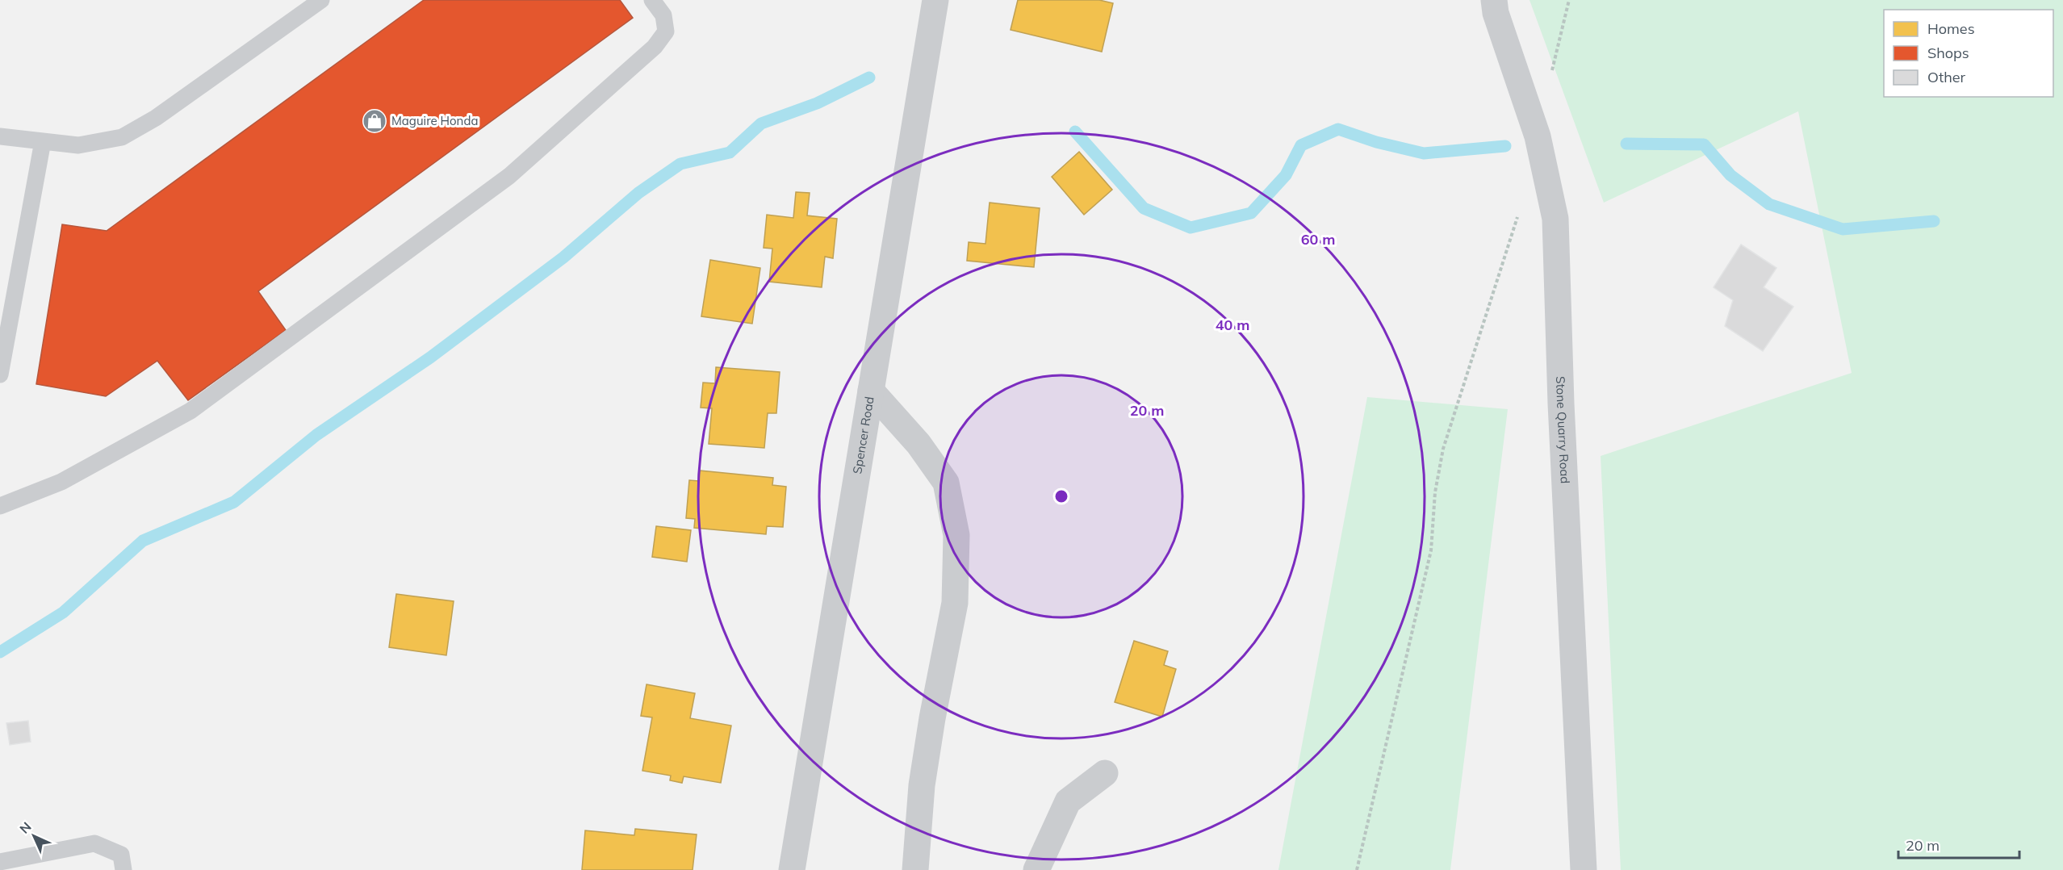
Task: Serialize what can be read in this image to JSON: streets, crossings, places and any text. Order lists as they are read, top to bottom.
{
  "streets": {
    "street": ["Stone Quarry Road", "Spencer Road"]
  },
  "places": {
    "shop": ["Maguire Honda"]
  },
  "legend": ["Homes", "Shops", "Other"],
  "scale_bar": "20 m",
  "north": "top left",
  "rings": ["60 m", "40 m", "20 m"]
}
